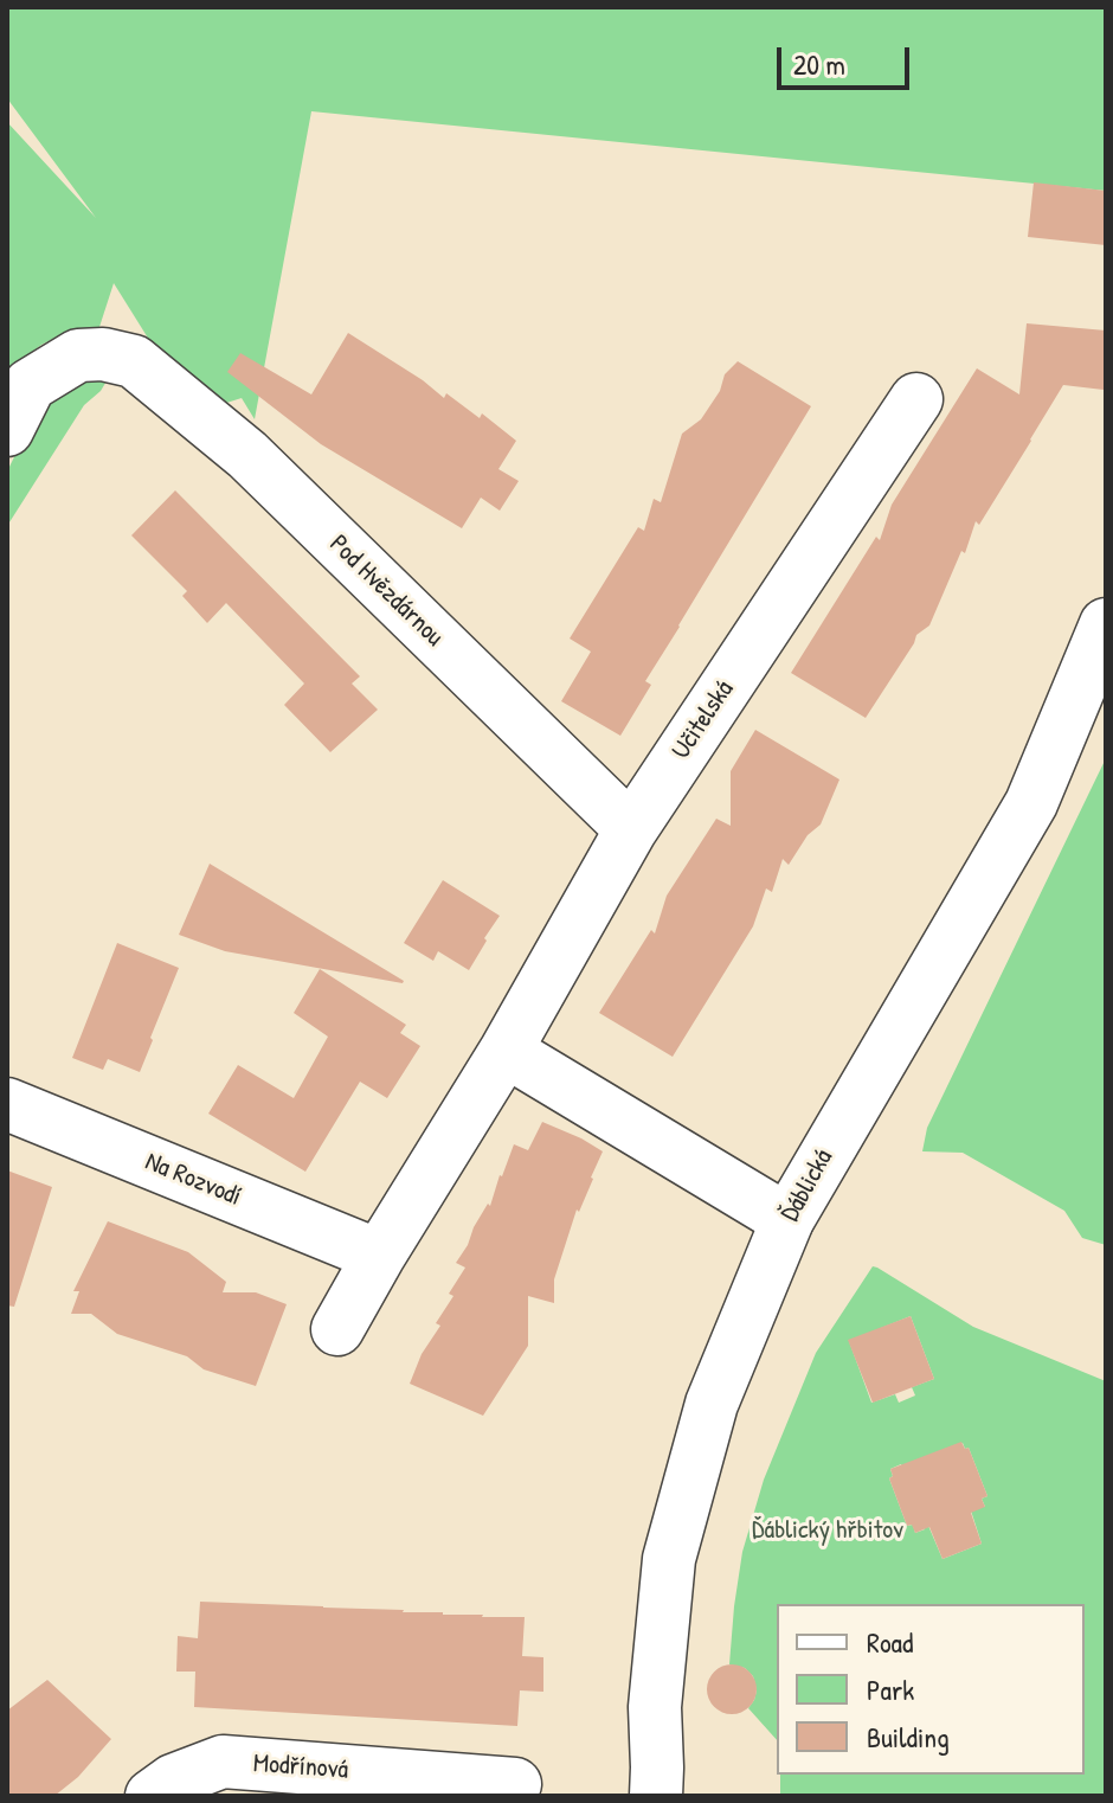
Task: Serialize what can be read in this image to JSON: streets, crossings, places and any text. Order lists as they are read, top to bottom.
{
  "streets": {
    "street": [
      "Pod Hvězdárnou",
      "Učitelská",
      "Na Rozvodí",
      "Ďáblická",
      "Modřínová"
    ]
  },
  "crossings": [
    ["Pod Hvězdárnou", "Učitelská"],
    ["Učitelská", "Na Rozvodí"]
  ],
  "parks": ["Ďáblický hřbitov"],
  "legend": ["Road", "Park", "Building"],
  "scale_bar": "20 m"
}
